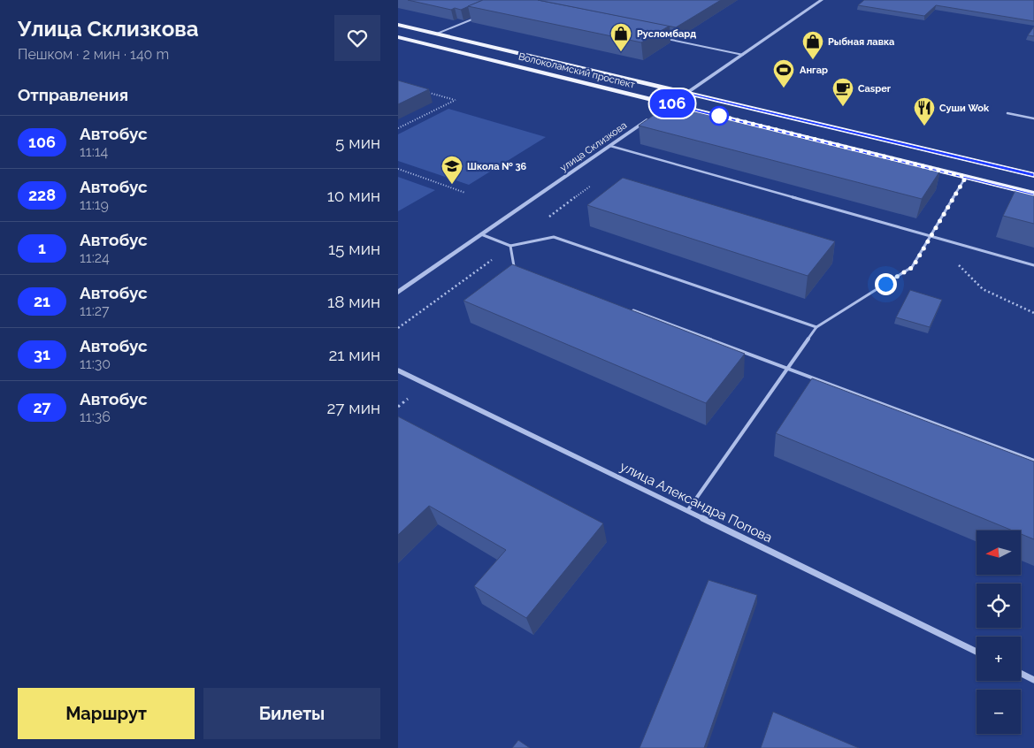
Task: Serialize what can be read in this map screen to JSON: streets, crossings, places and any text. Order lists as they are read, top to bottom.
{
  "streets": {
    "main road": ["Волоколамский проспект"],
    "street": ["улица Склизкова", "улица Александра Попова"]
  },
  "places": {
    "shop": ["Русломбард", "Рыбная лавка"],
    "sports": ["Ангар"],
    "cafe": ["Casper"],
    "restaurant": ["Суши Wok"],
    "school or university": ["Школа № 36"]
  },
  "lines": ["bus line 106"],
  "north": "left",
  "page": {
    "heading": [
      ["Улица Склизкова", "Пешком · 2 мин · 140 m"],
      "Отправления"
    ],
    "on_map": "106",
    "list": [
      {
        "mark": "106",
        "name": "Автобус",
        "note": "11:14",
        "value": "5 мин"
      },
      {
        "mark": "228",
        "name": "Автобус",
        "note": "11:19",
        "value": "10 мин"
      },
      {
        "mark": "1",
        "name": "Автобус",
        "note": "11:24",
        "value": "15 мин"
      },
      {
        "mark": "21",
        "name": "Автобус",
        "note": "11:27",
        "value": "18 мин"
      },
      {
        "mark": "31",
        "name": "Автобус",
        "note": "11:30",
        "value": "21 мин"
      },
      {
        "mark": "27",
        "name": "Автобус",
        "note": "11:36",
        "value": "27 мин"
      }
    ],
    "map_buttons": ["+", "−"],
    "buttons": ["Маршрут", "Билеты"]
  }
}
